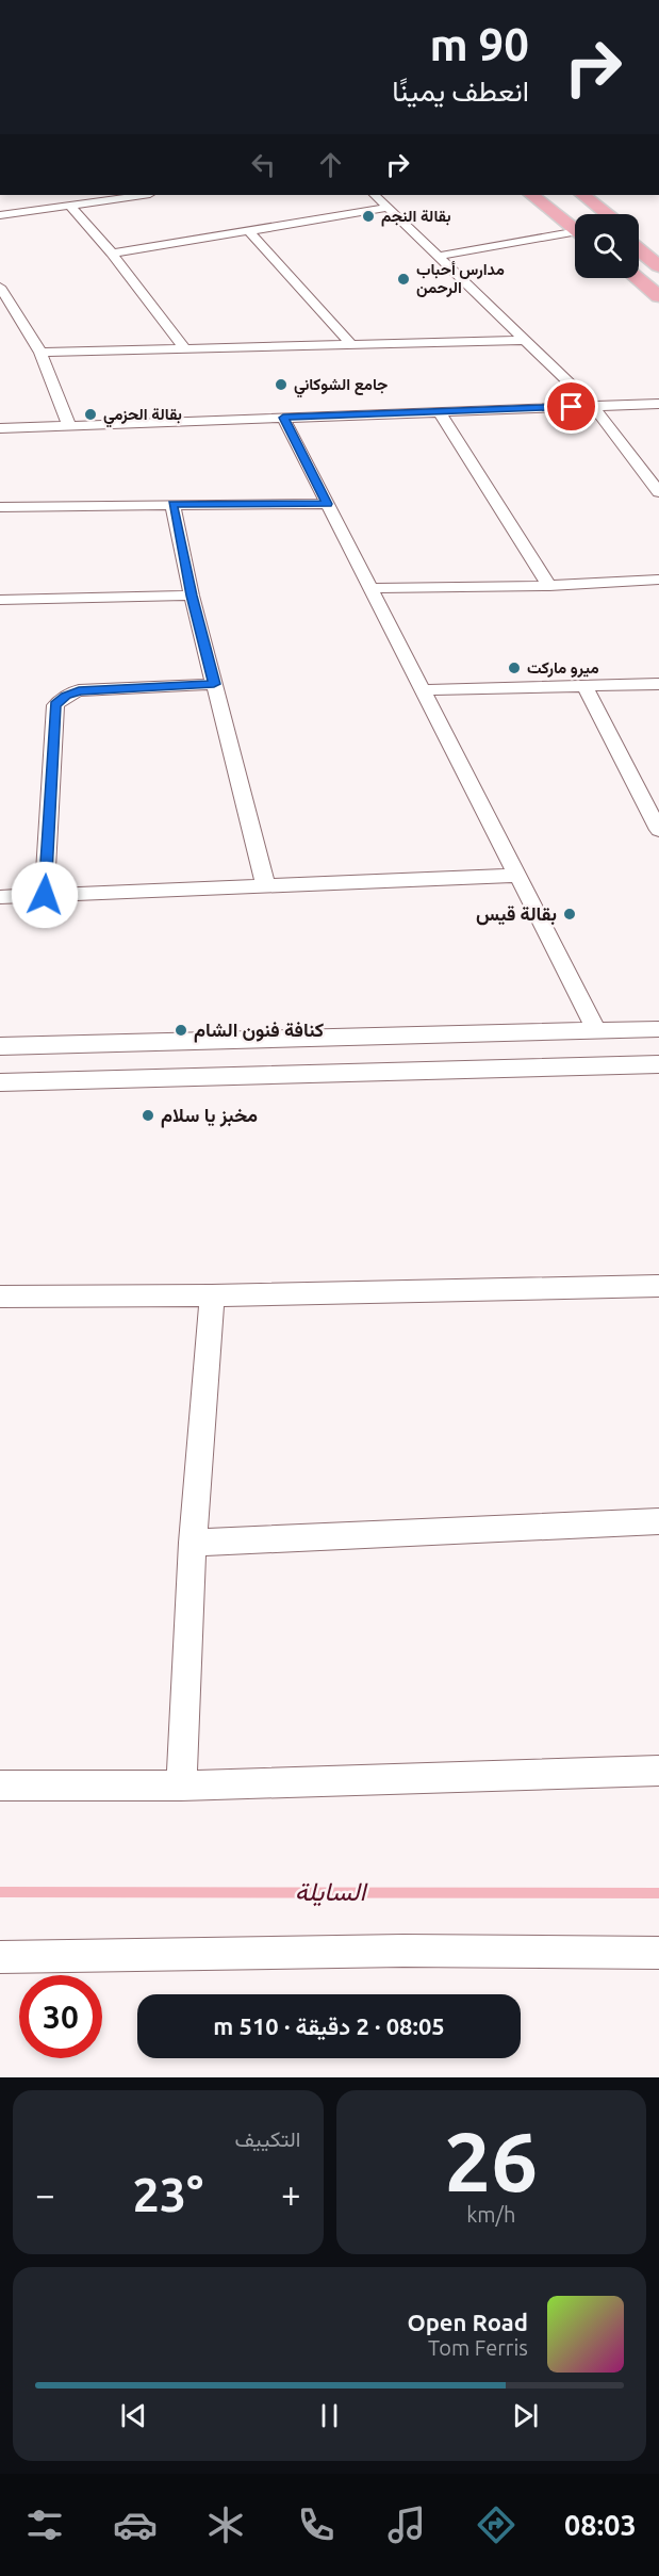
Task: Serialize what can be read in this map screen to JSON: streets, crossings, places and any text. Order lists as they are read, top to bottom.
{
  "water": ["السايلة"],
  "places": [
    "بقالة النجم",
    "مدارس أحباب الرحمن",
    "جامع الشوكاني",
    "بقالة الحزمي",
    "ميرو ماركت",
    "بقالة قيس",
    "كنافة فنون الشام",
    "مخبز يا سلام"
  ],
  "page": {
    "turn": ["90 m", "انعطف يمينًا"],
    "limit": "30",
    "trip": "08:05 · 2 دقيقة · 510 m",
    "tile": [
      ["26", "km/h"],
      "التكييف"
    ],
    "heat": ["−", "23°", "+"],
    "song": ["Open Road", "Tom Ferris"],
    "tabs": "08:03"
  }
}
